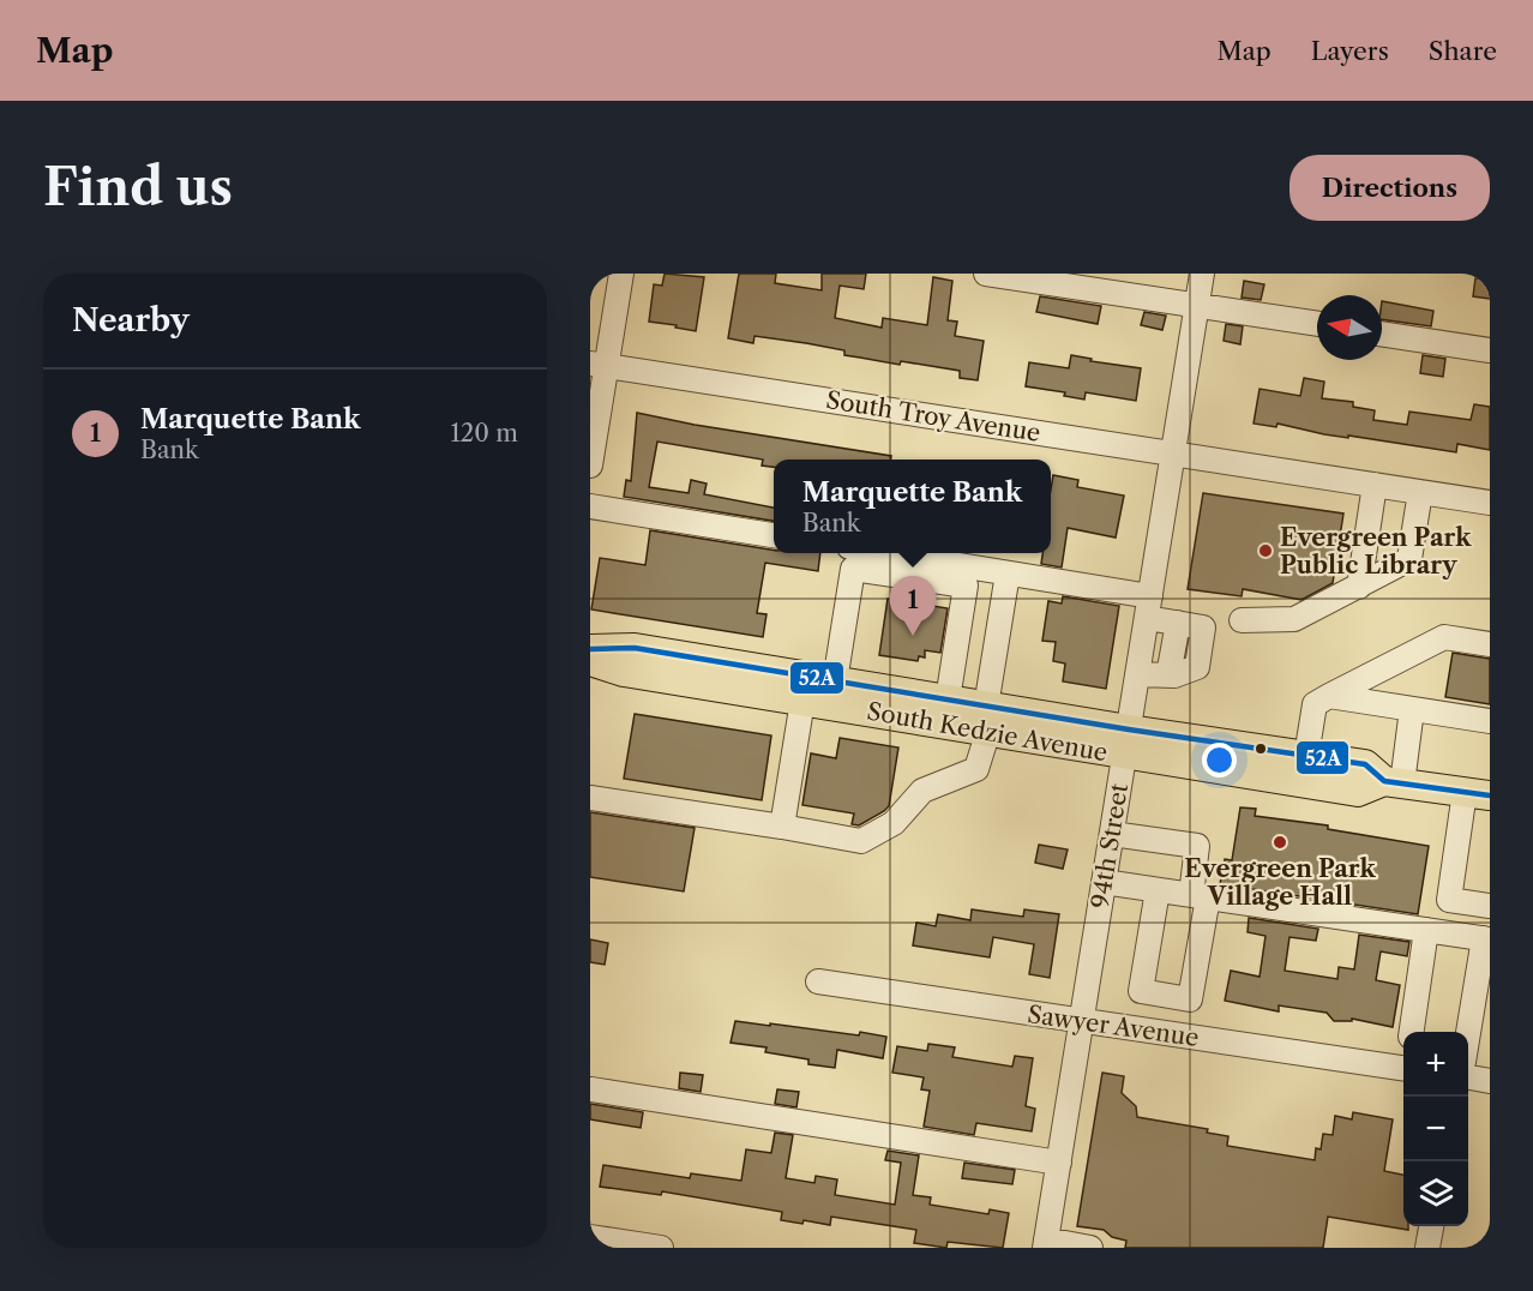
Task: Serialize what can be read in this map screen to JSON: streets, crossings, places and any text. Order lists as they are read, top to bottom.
{
  "streets": {
    "main road": ["South Kedzie Avenue"],
    "street": ["South Troy Avenue", "94th Street", "Sawyer Avenue"]
  },
  "crossings": [
    ["South Troy Avenue", "94th Street"],
    ["South Kedzie Avenue", "94th Street"],
    ["94th Street", "Sawyer Avenue"]
  ],
  "places": ["Evergreen Park Public Library", "Evergreen Park Village Hall"],
  "lines": ["transit line 52A"],
  "north": "left",
  "page": {
    "header": "Map",
    "nav": ["Map", "Layers", "Share"],
    "buttons": "Directions",
    "title": "Find us",
    "heading": "Nearby",
    "list": [
      {
        "mark": "1",
        "name": "Marquette Bank",
        "note": "Bank",
        "value": "120 m"
      }
    ],
    "popup": ["Marquette Bank", "Bank"],
    "pins": "1",
    "map_buttons": ["+", "−"]
  }
}
